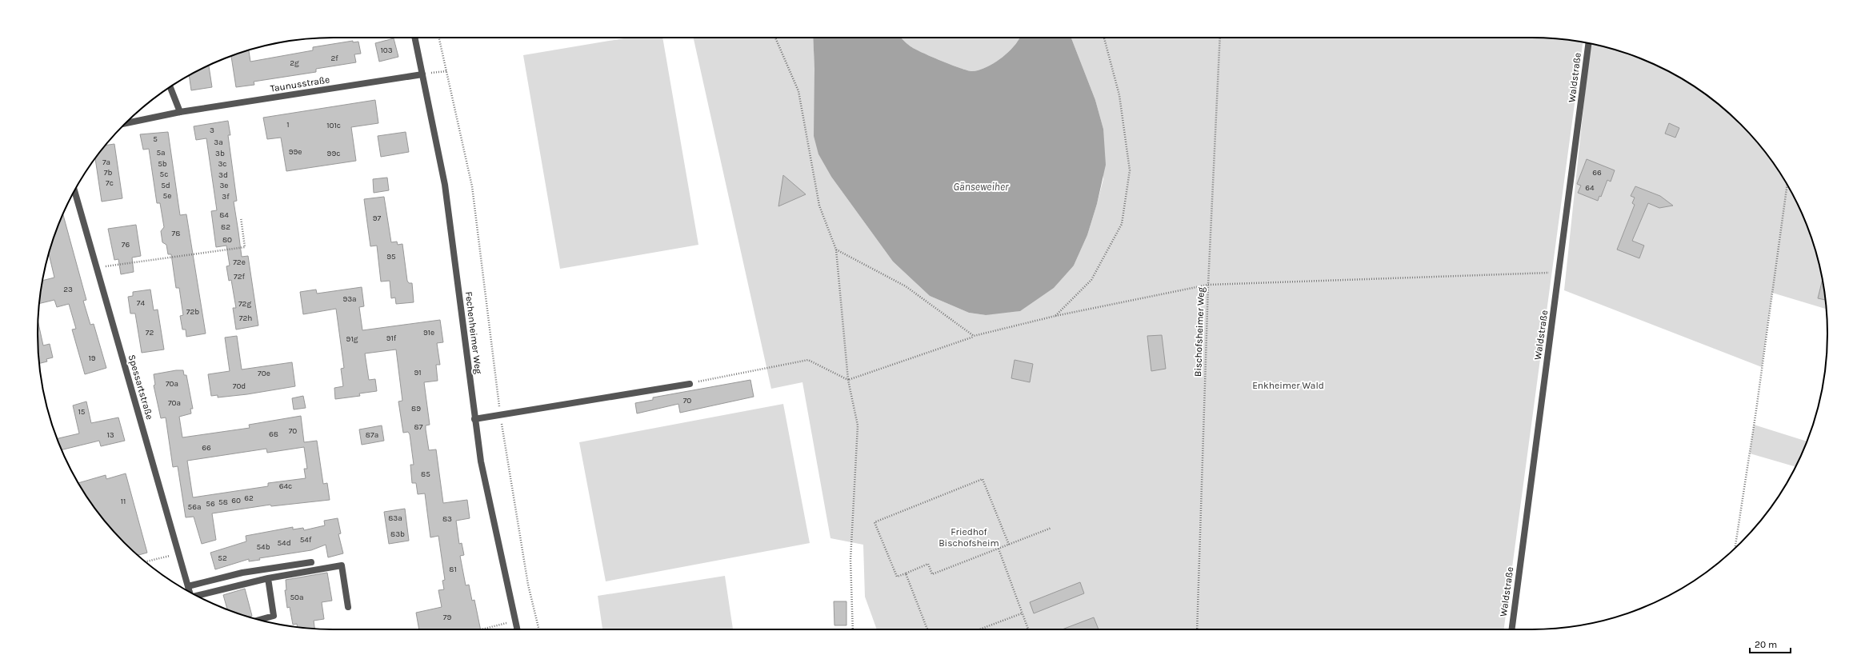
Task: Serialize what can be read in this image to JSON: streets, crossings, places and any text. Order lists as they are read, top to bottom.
{
  "streets": {
    "street": [
      "Waldstraße",
      "Taunusstraße",
      "Fechenheimer Weg",
      "Spessartstraße"
    ],
    "path": ["Bischofsheimer Weg"]
  },
  "crossings": [
    ["Taunusstraße", "Fechenheimer Weg"]
  ],
  "water": ["Gänseweiher"],
  "parks": ["Enkheimer Wald", "Friedhof Bischofsheim"],
  "house_numbers": [
    "103",
    "2f",
    "2g",
    "1",
    "101c",
    "3",
    "5",
    "3a",
    "99e",
    "5a",
    "3b",
    "99c",
    "7a",
    "5b",
    "3c",
    "7b",
    "66",
    "5c",
    "3d",
    "7c",
    "5d",
    "3e",
    "64",
    "5e",
    "3f",
    "84",
    "97",
    "82",
    "78",
    "80",
    "76",
    "95",
    "72e",
    "72f",
    "23",
    "93a",
    "74",
    "72g",
    "72b",
    "72h",
    "72",
    "91e",
    "91f",
    "91g",
    "19",
    "91",
    "70e",
    "70a",
    "70d",
    "70",
    "70a",
    "89",
    "15",
    "87",
    "70",
    "68",
    "13",
    "87a",
    "66",
    "85",
    "64c",
    "62",
    "60",
    "11",
    "58",
    "56",
    "56a",
    "83a",
    "83",
    "83b",
    "54f",
    "54d",
    "54b",
    "52",
    "81",
    "50a",
    "79"
  ],
  "scale_bar": "20 m"
}
